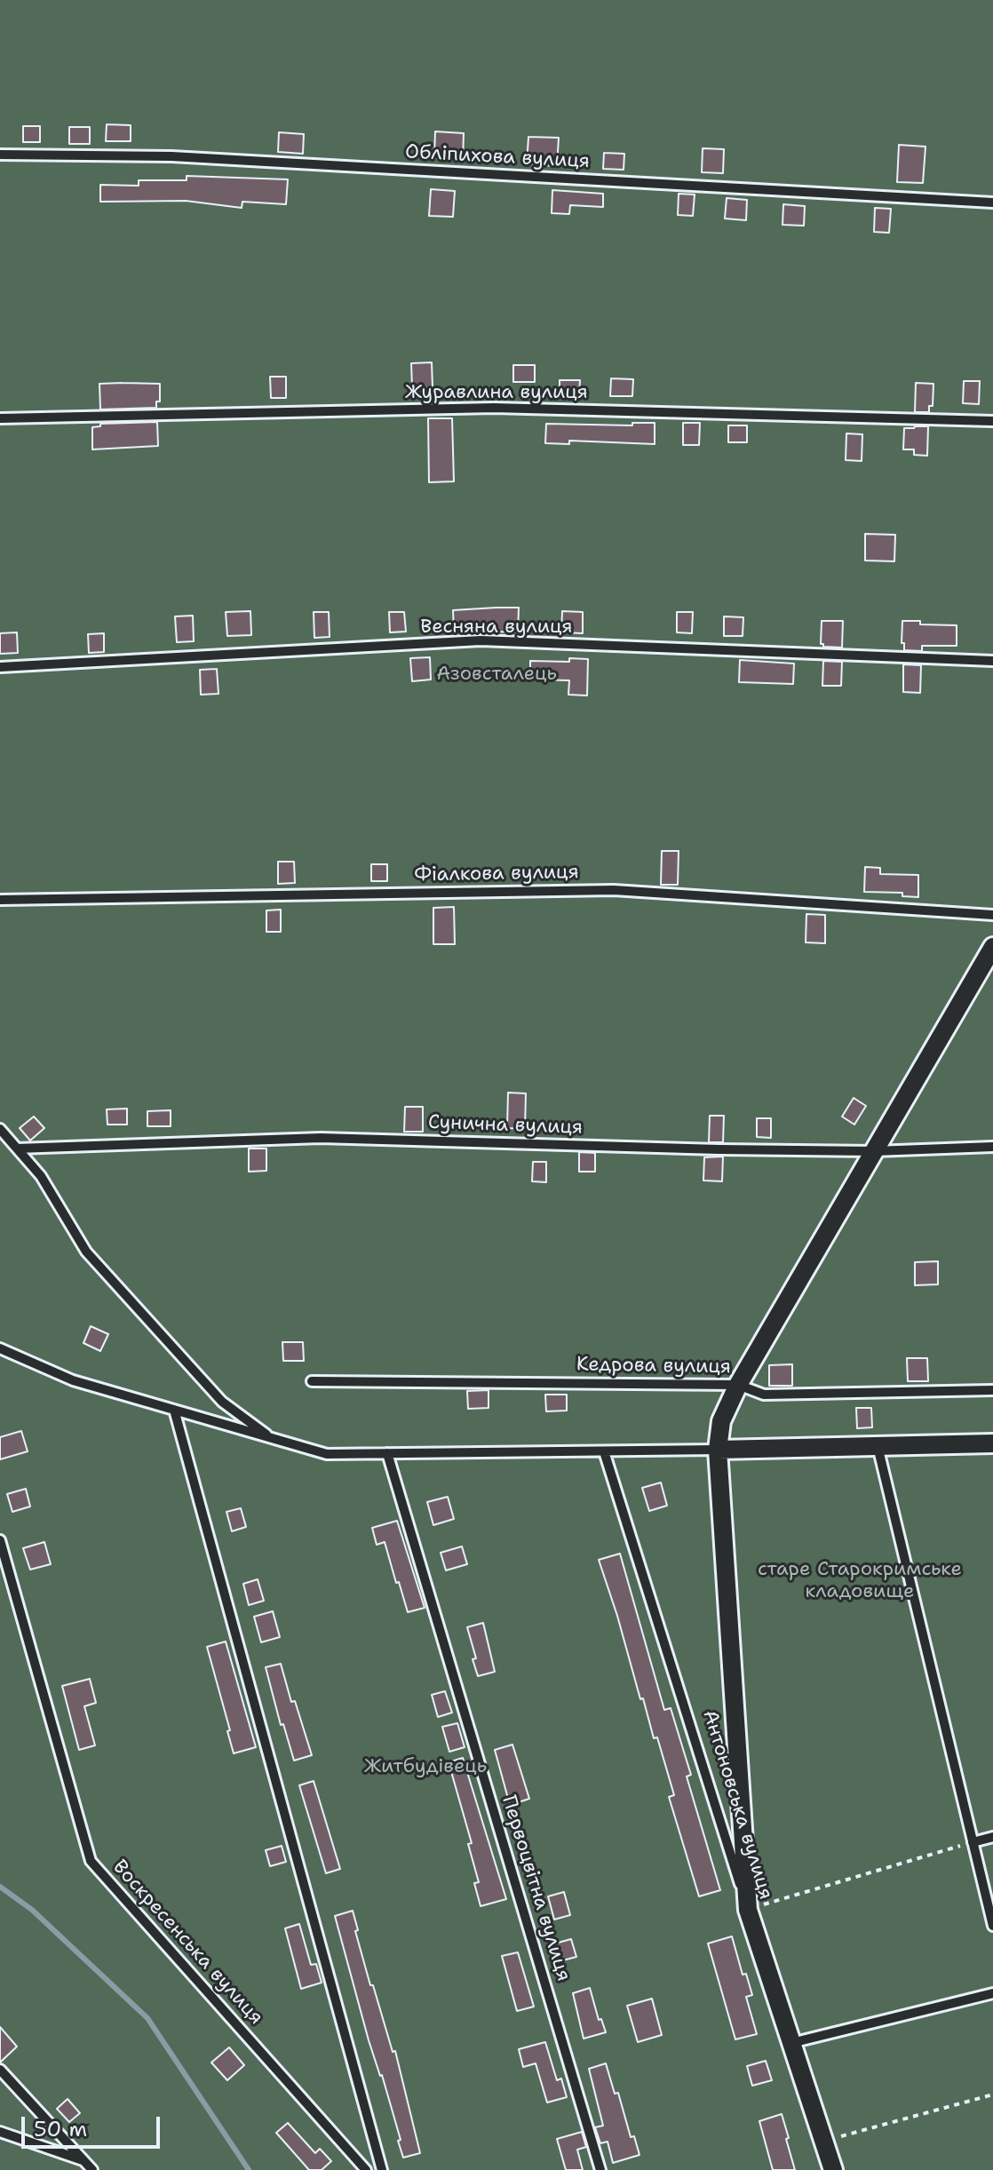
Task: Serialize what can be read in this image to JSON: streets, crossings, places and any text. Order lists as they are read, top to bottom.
{
  "streets": {
    "street": ["Антоновська вулиця"],
    "lane": [
      "Обліпихова вулиця",
      "Журавлина вулиця",
      "Весняна вулиця",
      "Фіалкова вулиця",
      "Сунична вулиця",
      "Кедрова вулиця",
      "Первоцвітна вулиця",
      "Воскресенська вулиця"
    ]
  },
  "parks": ["Азовсталець", "старе Старокримське кладовище", "Житбудівець"],
  "scale_bar": "50 m"
}
